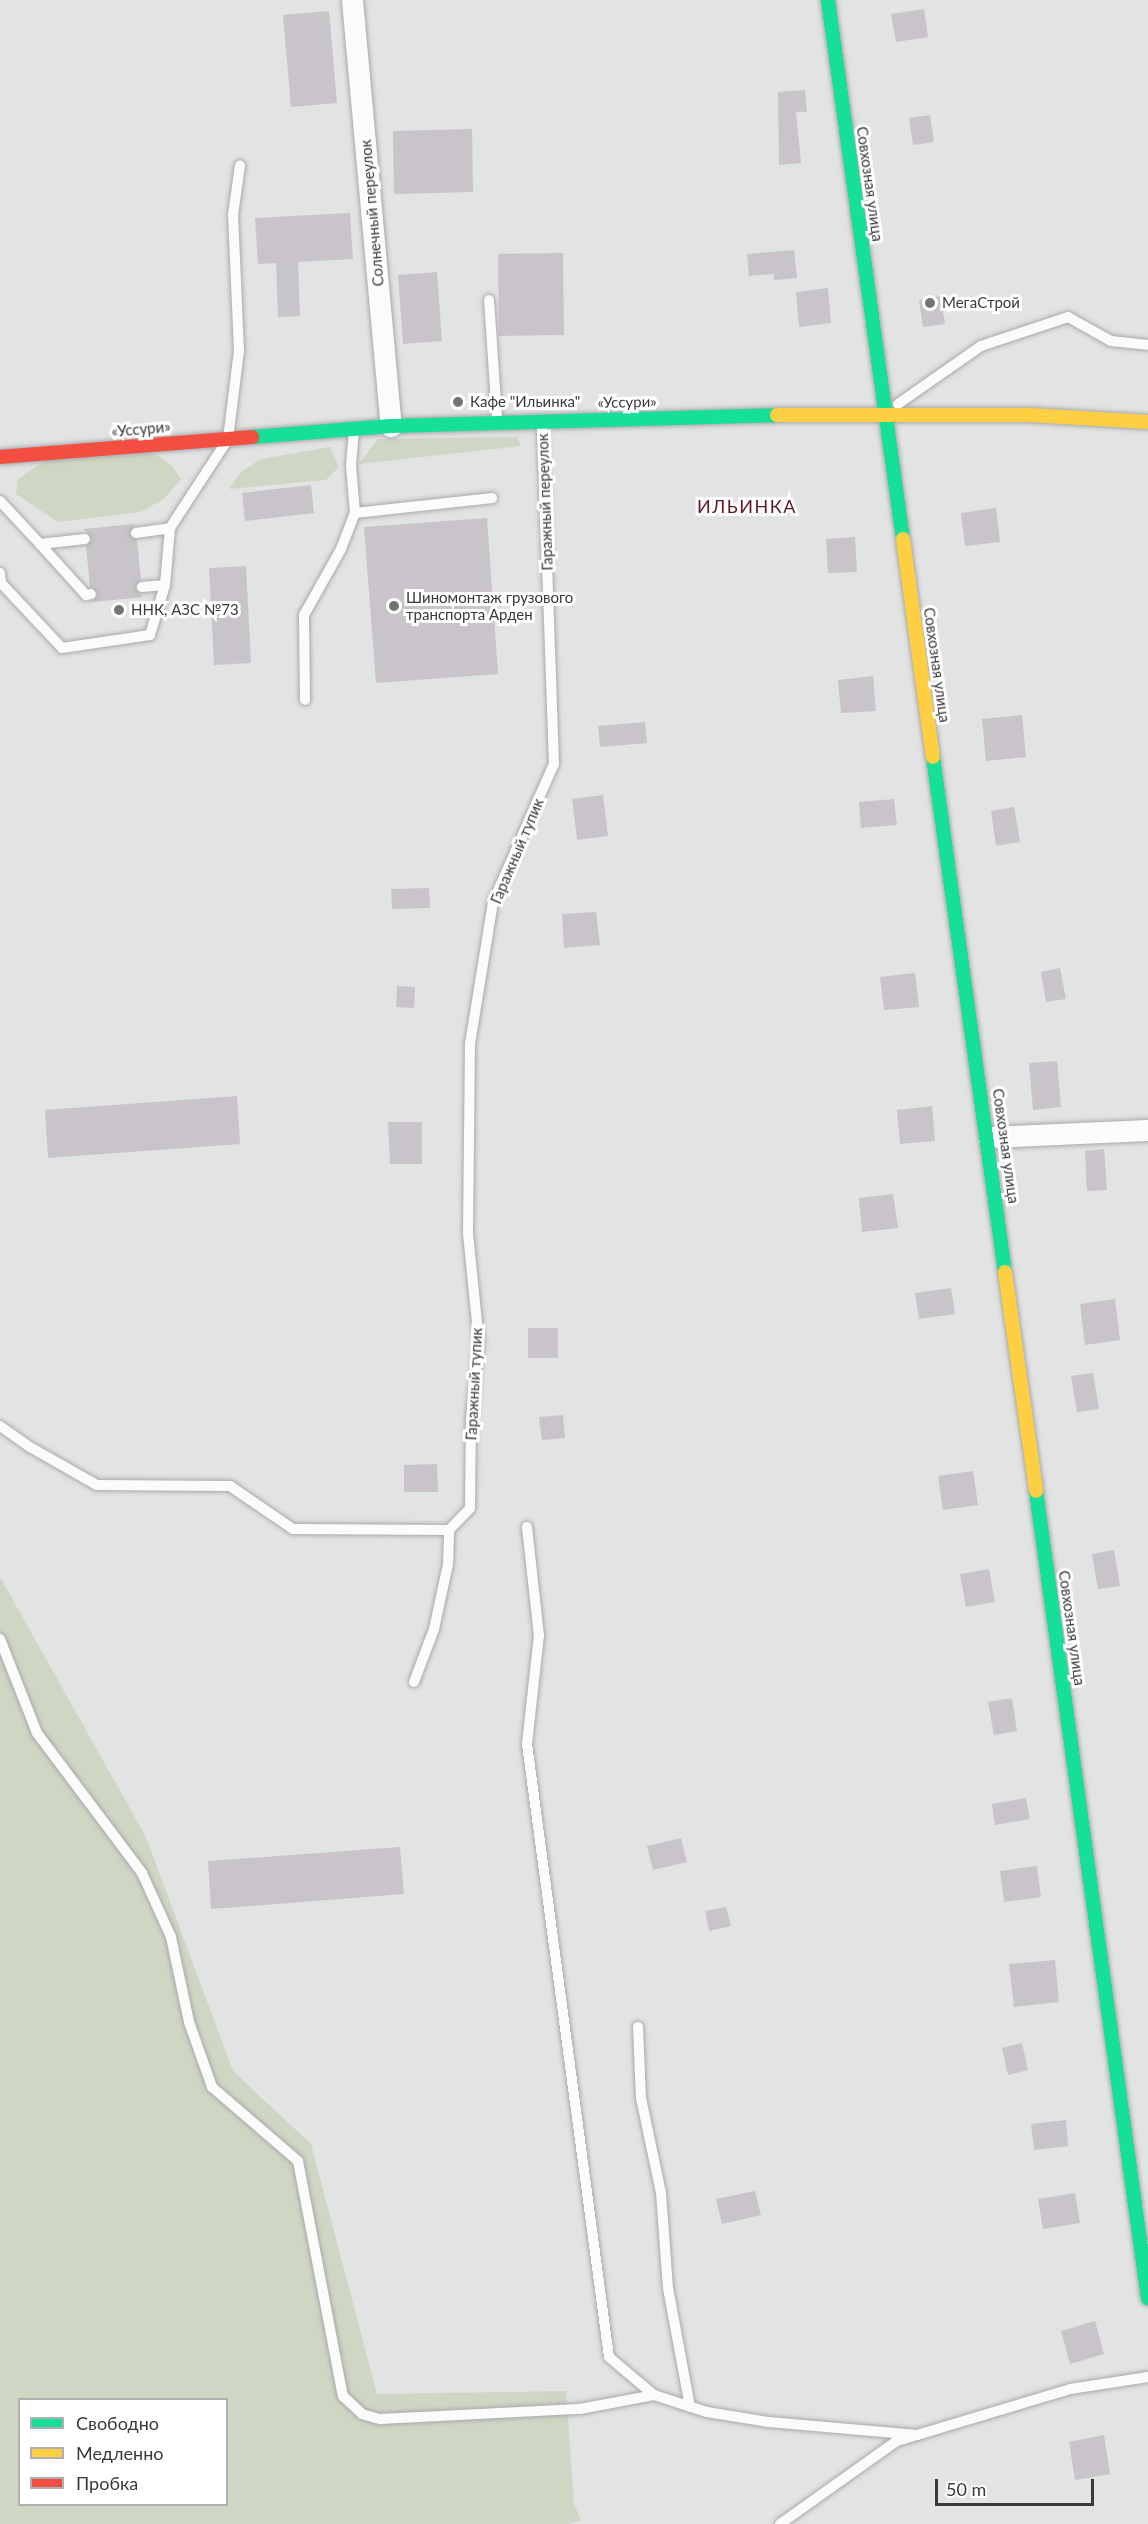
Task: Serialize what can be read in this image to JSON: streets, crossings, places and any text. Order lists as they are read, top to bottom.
{
  "streets": {
    "main road": ["Совхозная улица", "«Уссури»"],
    "street": ["Солнечный переулок"],
    "lane": ["Гаражный переулок", "Гаражный тупик"]
  },
  "crossings": [
    ["Совхозная улица", "«Уссури»"],
    ["Солнечный переулок", "«Уссури»"],
    ["«Уссури»", "Гаражный переулок"],
    ["Гаражный переулок", "Гаражный тупик"]
  ],
  "districts": ["ИЛЬИНКА"],
  "places": [
    "МегаСтрой",
    "Кафе \"Ильинка\"",
    "Шиномонтаж грузового транспорта Арден",
    "ННК, АЗС №73"
  ],
  "legend": ["Свободно", "Медленно", "Пробка"],
  "scale_bar": "50 m"
}
